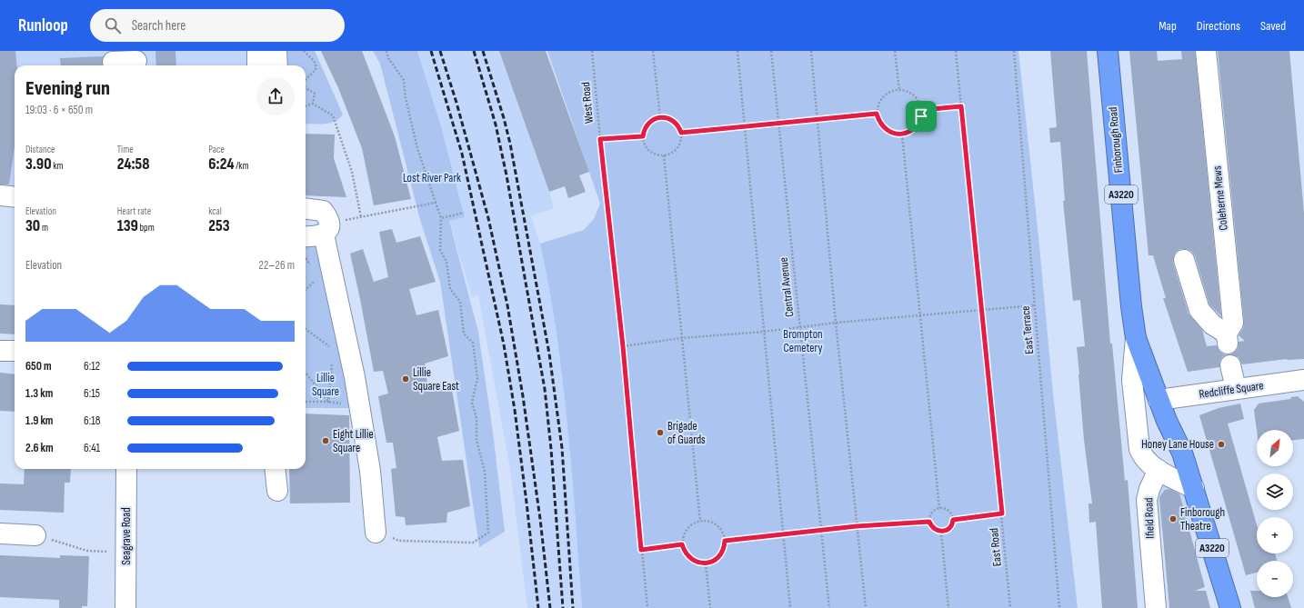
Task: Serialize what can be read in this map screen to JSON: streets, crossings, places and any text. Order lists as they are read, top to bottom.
{
  "streets": {
    "highway": ["Finborough Road", "A3220"],
    "street": [
      "Coleherne Mews",
      "Redcliffe Square",
      "Ifield Road",
      "Seagrave Road"
    ],
    "path": [
      "West Road",
      "Central Avenue",
      "East Terrace",
      "East Road"
    ]
  },
  "crossings": [
    ["Finborough Road", "Redcliffe Square"],
    ["Finborough Road", "Ifield Road"]
  ],
  "parks": ["Lost River Park", "Brompton Cemetery", "Lillie Square"],
  "places": [
    "Lillie Square East",
    "Brigade of Guards",
    "Eight Lillie Square",
    "Honey Lane House",
    "Finborough Theatre"
  ],
  "north": "top right",
  "page": {
    "header": "Runloop",
    "search": "Search here",
    "nav": ["Map", "Directions", "Saved"],
    "heading": ["Evening run", "19:03 · 6 × 650 m"],
    "stats": [
      ["Distance", "3.90 km"],
      ["Time", "24:58"],
      ["Pace", "6:24 /km"],
      ["Elevation", "30 m"],
      ["Heart rate", "139 bpm"],
      ["kcal", "253"]
    ],
    "chart": ["Elevation", "22–26 m"],
    "list": [
      {
        "name": "650 m",
        "note": "6:12"
      },
      {
        "name": "1.3 km",
        "note": "6:15"
      },
      {
        "name": "1.9 km",
        "note": "6:18"
      },
      {
        "name": "2.6 km",
        "note": "6:41"
      }
    ],
    "map_buttons": ["+", "−"]
  }
}
